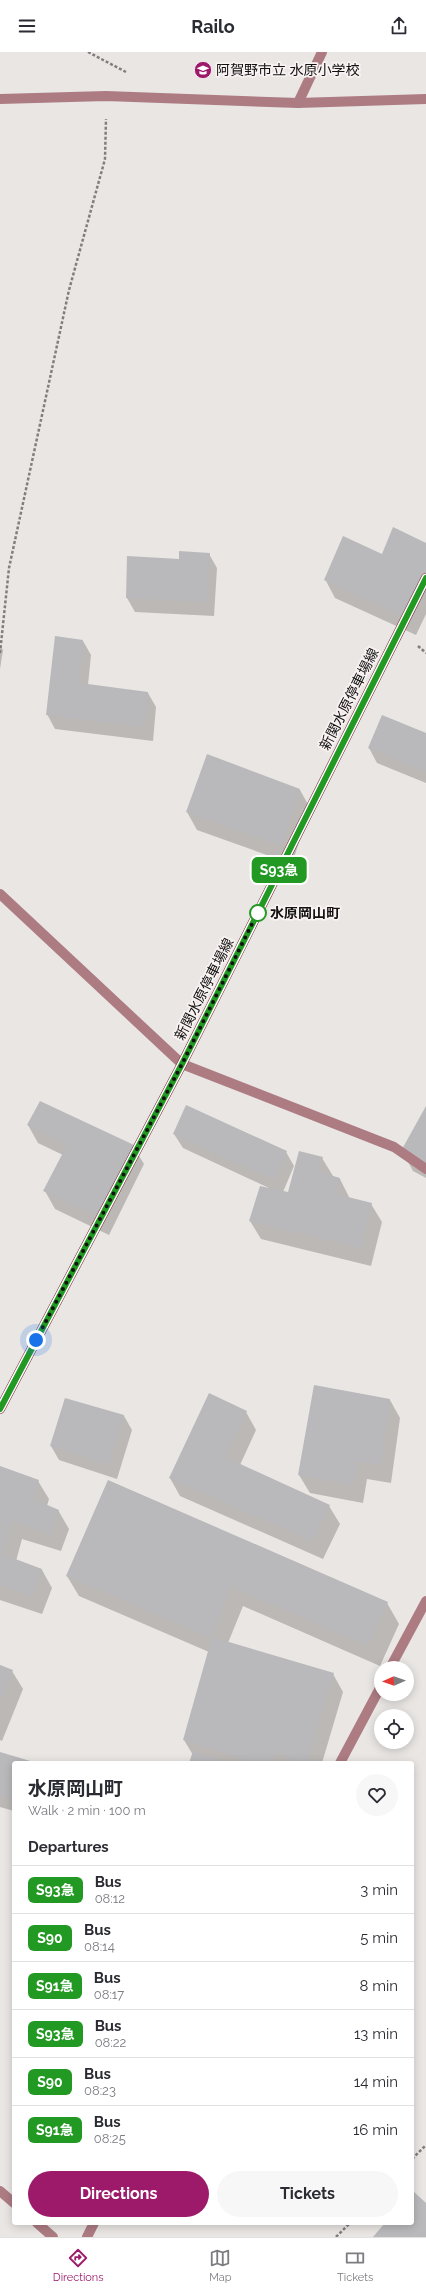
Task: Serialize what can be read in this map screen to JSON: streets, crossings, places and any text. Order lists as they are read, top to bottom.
{
  "streets": {
    "main road": ["新関水原停車場線"]
  },
  "places": {
    "school or university": ["阿賀野市立 水原小学校"],
    "other": ["水原岡山町"]
  },
  "lines": ["bus line S93急"],
  "north": "left",
  "page": {
    "header": "Railo",
    "on_map": "S93急",
    "heading": [
      ["水原岡山町", "Walk · 2 min · 100 m"],
      "Departures"
    ],
    "list": [
      {
        "mark": "S93急",
        "name": "Bus",
        "note": "08:12",
        "value": "3 min"
      },
      {
        "mark": "S90",
        "name": "Bus",
        "note": "08:14",
        "value": "5 min"
      },
      {
        "mark": "S91急",
        "name": "Bus",
        "note": "08:17",
        "value": "8 min"
      },
      {
        "mark": "S93急",
        "name": "Bus",
        "note": "08:22",
        "value": "13 min"
      },
      {
        "mark": "S90",
        "name": "Bus",
        "note": "08:23",
        "value": "14 min"
      },
      {
        "mark": "S91急",
        "name": "Bus",
        "note": "08:25",
        "value": "16 min"
      }
    ],
    "buttons": ["Directions", "Tickets"],
    "tabs": ["Directions", "Map", "Tickets"]
  }
}
